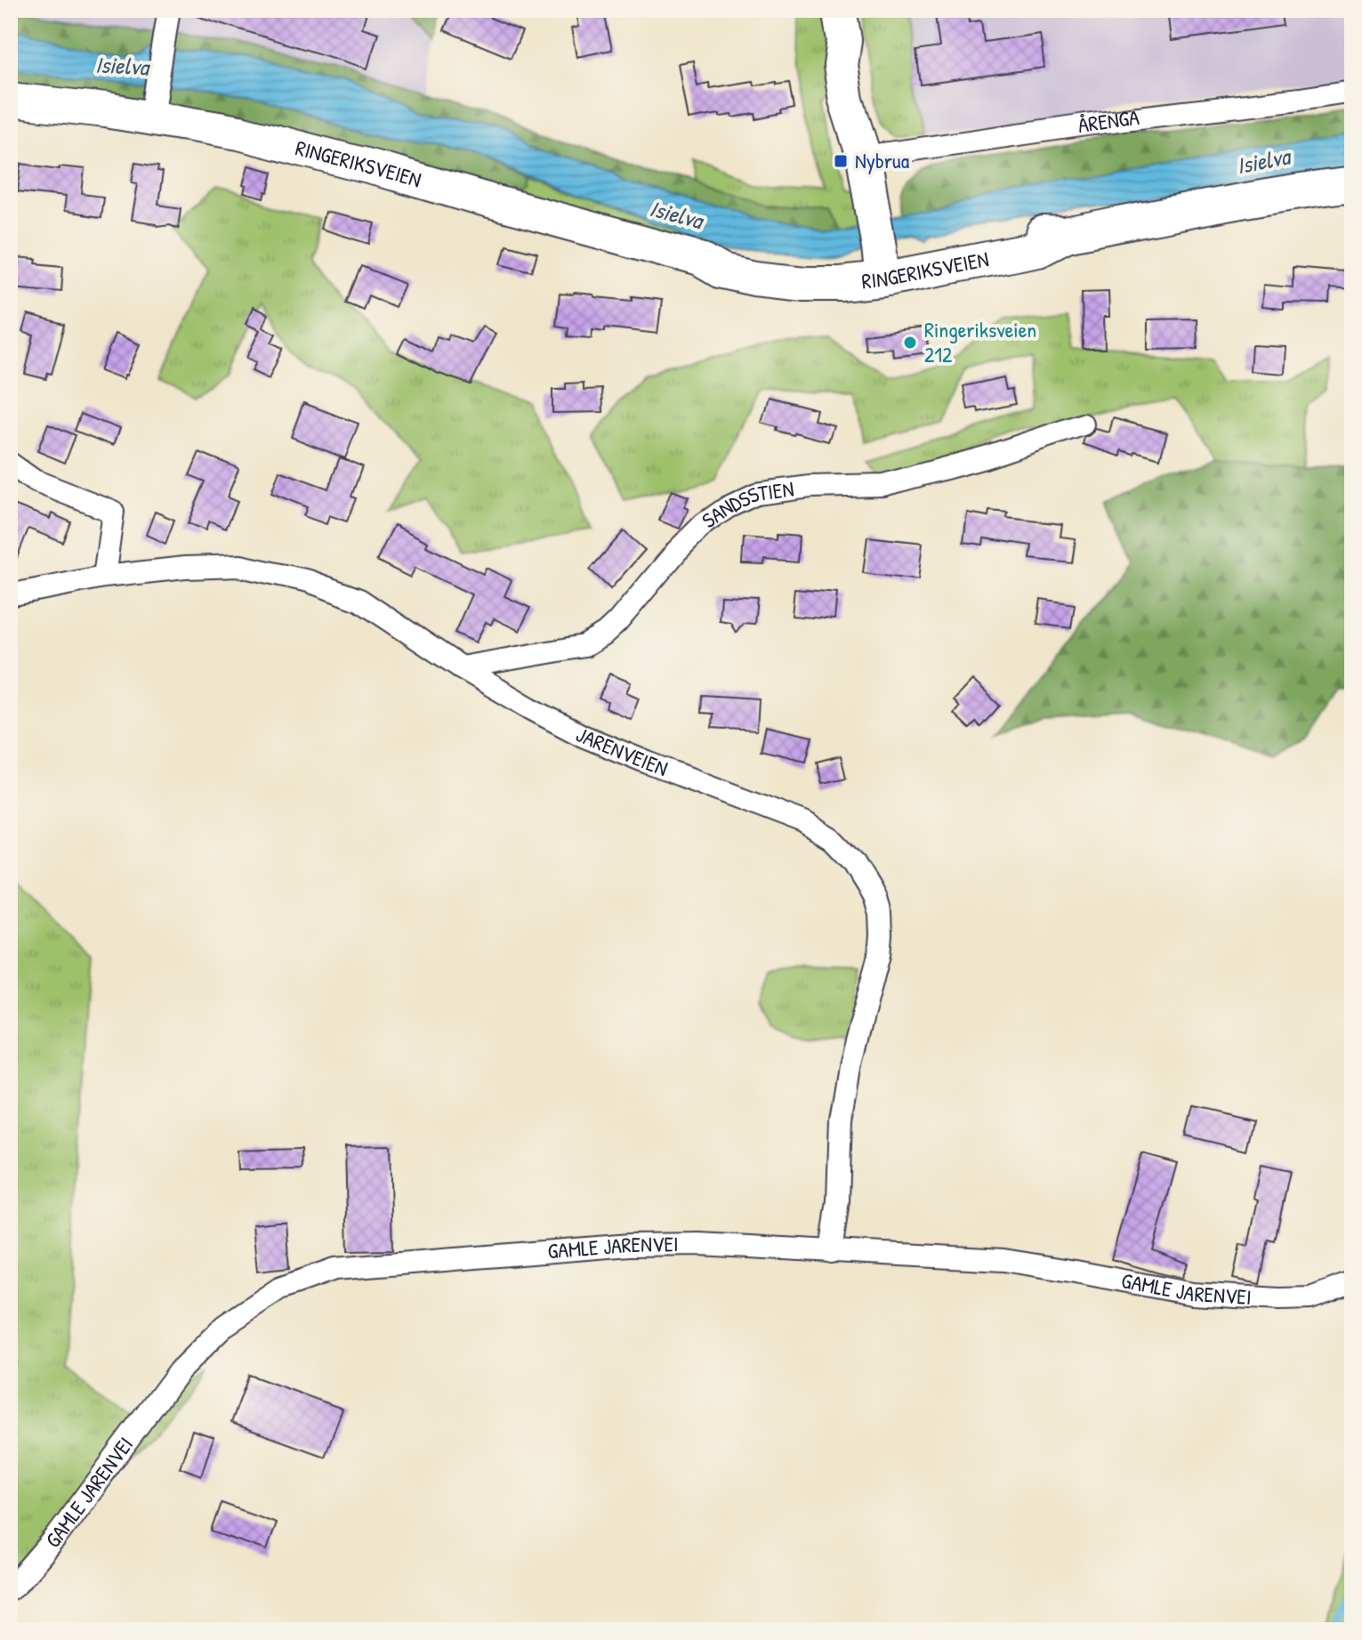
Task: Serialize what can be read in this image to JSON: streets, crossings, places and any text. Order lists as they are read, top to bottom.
{
  "streets": {
    "main road": ["RINGERIKSVEIEN"],
    "street": [
      "ÅRENGA",
      "SANDSSTIEN",
      "JARENVEIEN",
      "GAMLE JARENVEI"
    ]
  },
  "crossings": [
    ["SANDSSTIEN", "JARENVEIEN"],
    ["JARENVEIEN", "GAMLE JARENVEI"]
  ],
  "water": ["Isielva"],
  "places": {
    "transit": ["Nybrua"],
    "other": ["Ringeriksveien 212"]
  }
}
